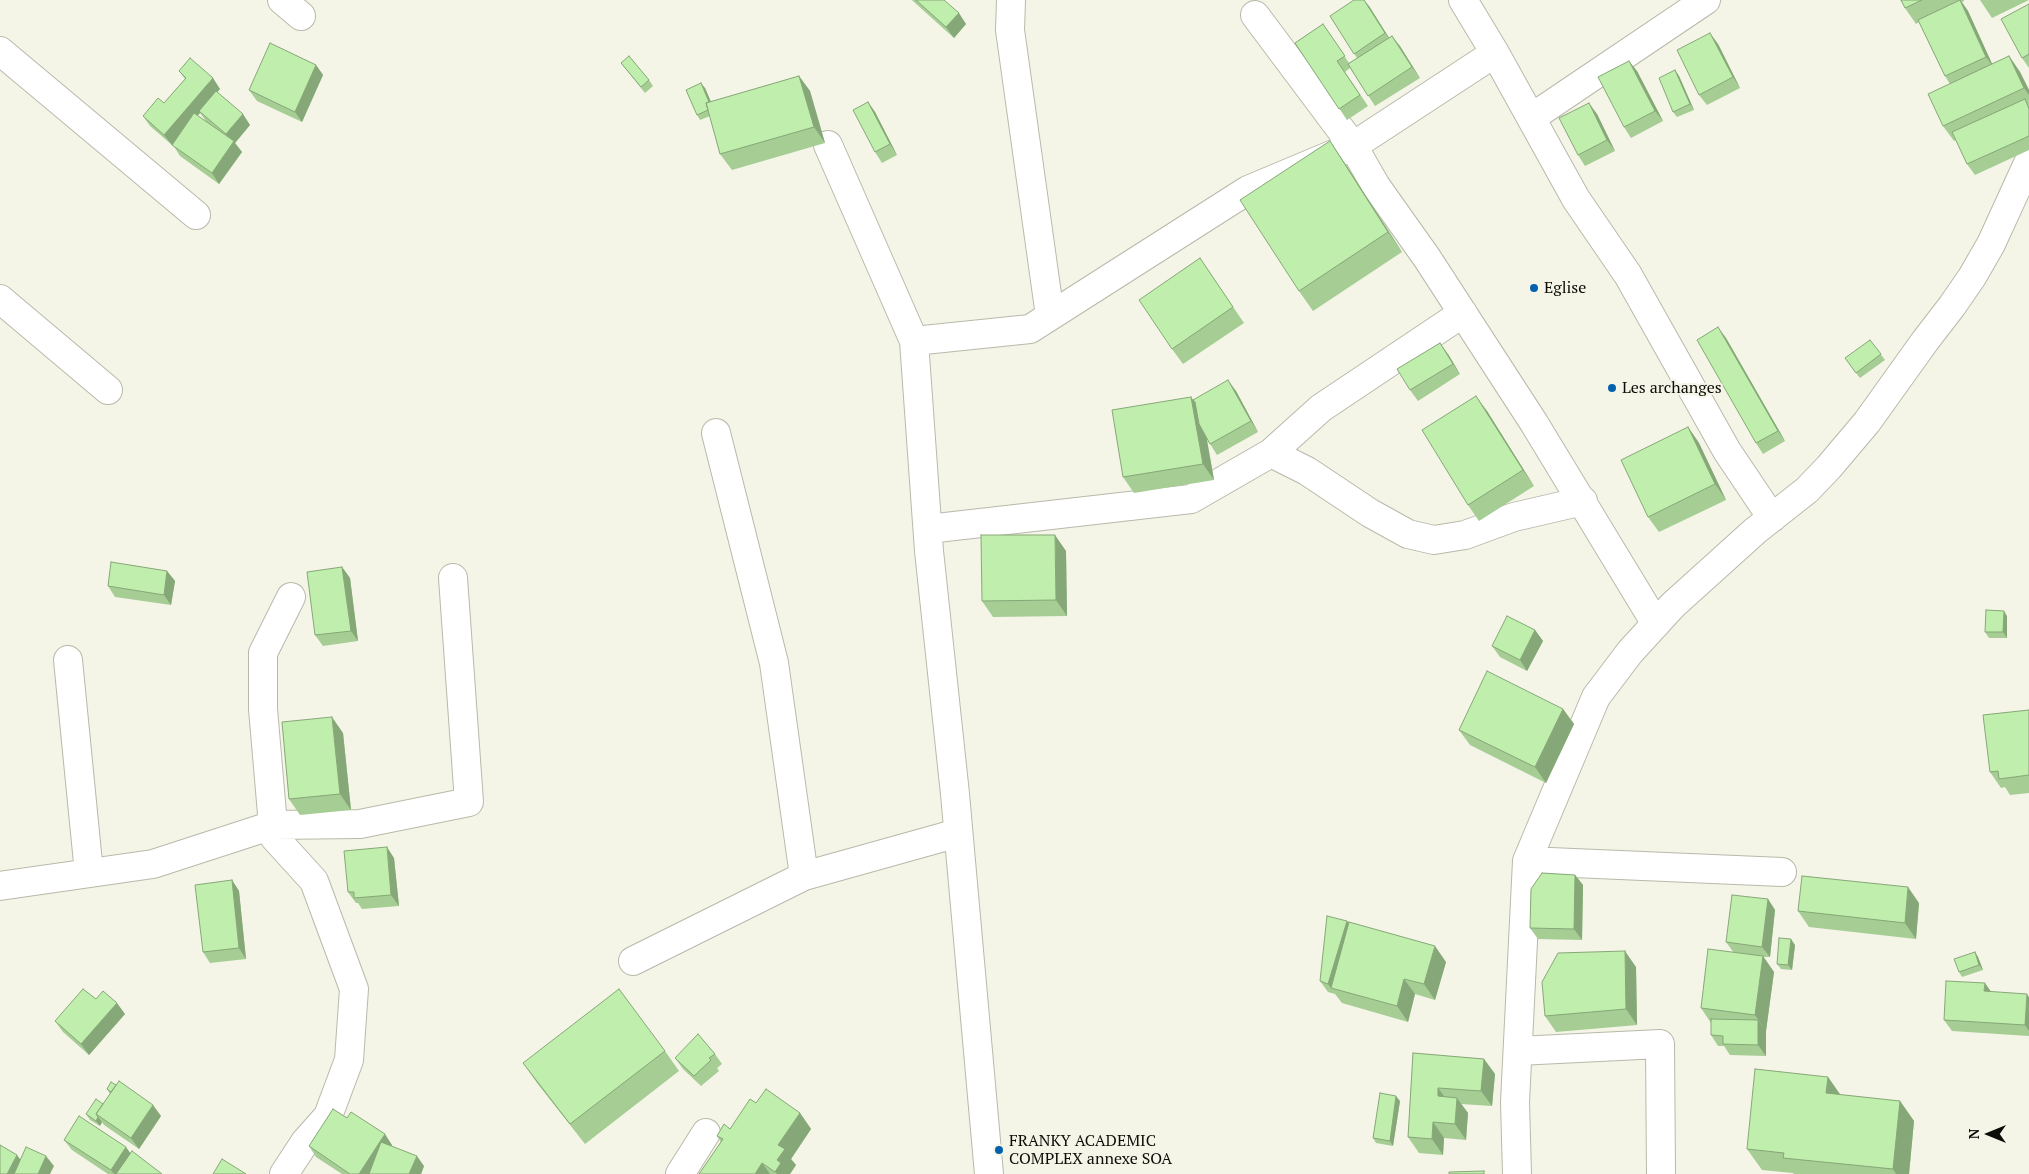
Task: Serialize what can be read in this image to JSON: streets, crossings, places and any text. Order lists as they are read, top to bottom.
{
  "places": ["Eglise", "Les archanges", "FRANKY ACADEMIC COMPLEX annexe SOA"],
  "north": "left"
}
